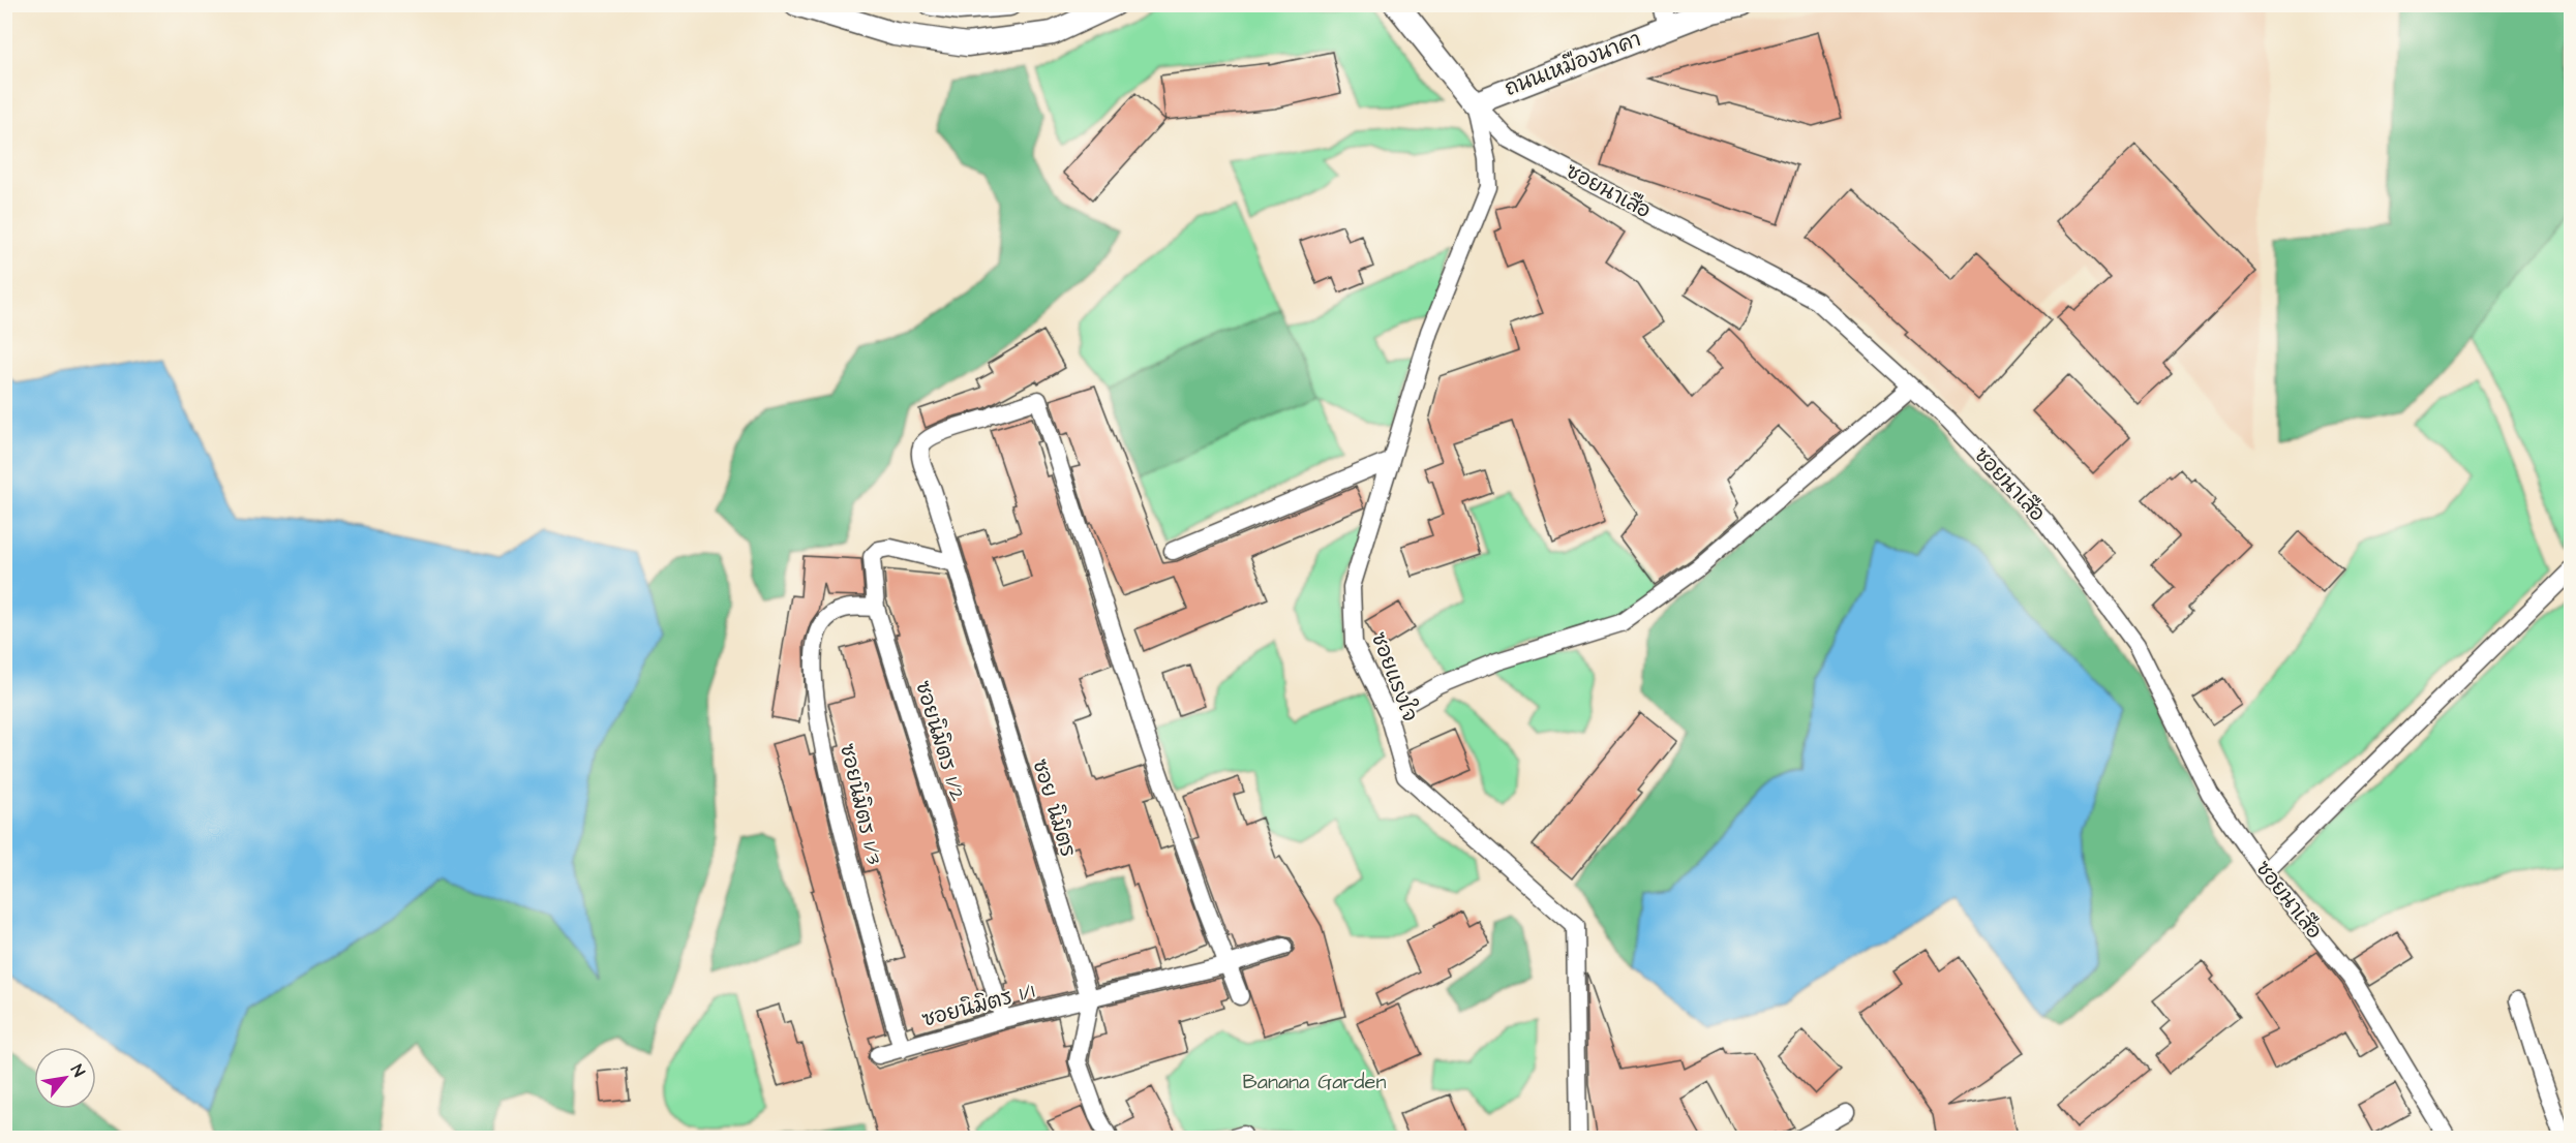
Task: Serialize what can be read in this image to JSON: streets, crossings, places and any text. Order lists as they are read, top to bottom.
{
  "streets": {
    "street": [
      "ถนนเหมืองนาคา",
      "ซอยนาเสือ",
      "ซอยแรงใจ",
      "ซอยนิมิตร 1/2",
      "ซอยนิมิตร 1/3",
      "ซอย นิมิตร",
      "ซอยนิมิตร 1/1"
    ]
  },
  "crossings": [
    ["ถนนเหมืองนาคา", "ซอยนาเสือ"],
    ["ถนนเหมืองนาคา", "ซอยแรงใจ"],
    ["ซอยนาเสือ", "ซอยแรงใจ"],
    ["ซอยนิมิตร 1/2", "ซอยนิมิตร 1/3"],
    ["ซอยนิมิตร 1/2", "ซอย นิมิตร"],
    ["ซอยนิมิตร 1/2", "ซอยนิมิตร 1/1"],
    ["ซอยนิมิตร 1/3", "ซอยนิมิตร 1/1"],
    ["ซอย นิมิตร", "ซอยนิมิตร 1/1"]
  ],
  "parks": ["Banana Garden"],
  "north": "top right"
}
